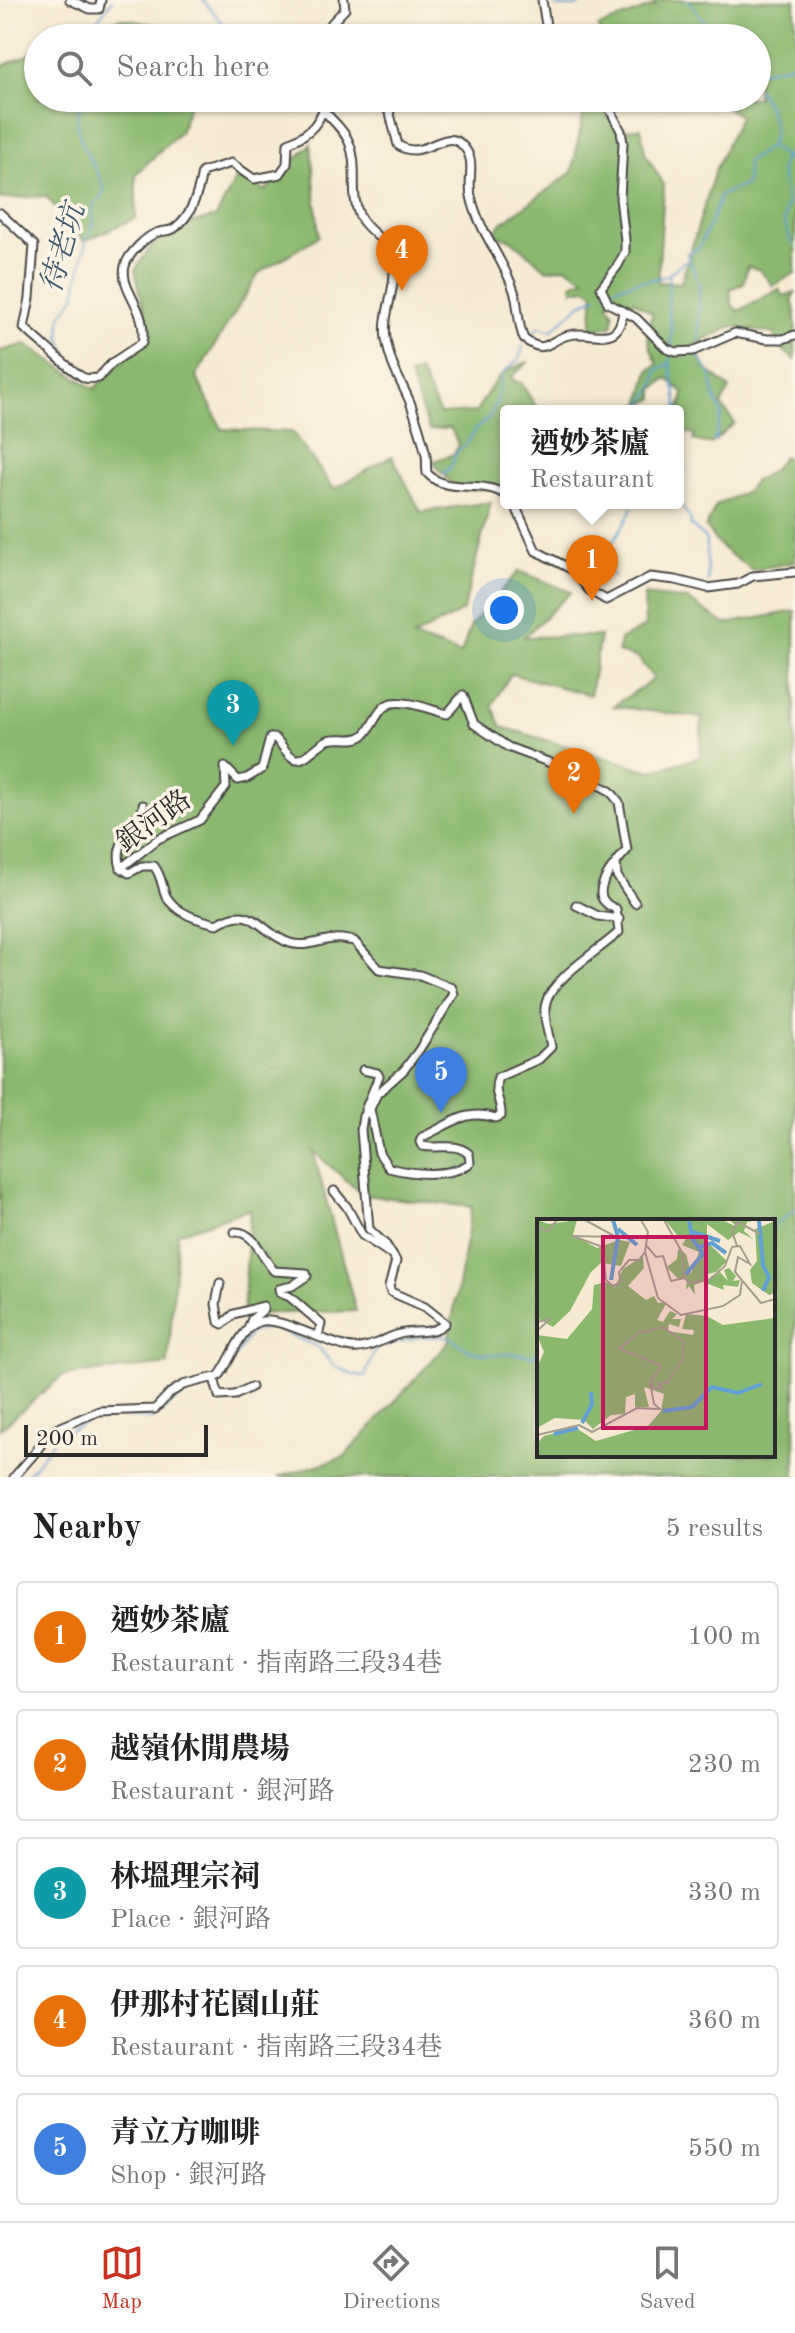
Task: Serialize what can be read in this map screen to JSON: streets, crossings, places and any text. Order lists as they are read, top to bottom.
{
  "streets": {
    "street": ["銀河路"]
  },
  "water": ["待老坑"],
  "scale_bar": "200 m",
  "page": {
    "search": "Search here",
    "pins": [
      "4",
      "1",
      "3",
      "2",
      "5"
    ],
    "popup": ["迺妙茶廬", "Restaurant"],
    "scale": "200 m",
    "heading": ["Nearby", "5 results"],
    "list": [
      {
        "mark": "1",
        "name": "迺妙茶廬",
        "note": "Restaurant · 指南路三段34巷",
        "value": "100 m"
      },
      {
        "mark": "2",
        "name": "越嶺休閒農場",
        "note": "Restaurant · 銀河路",
        "value": "230 m"
      },
      {
        "mark": "3",
        "name": "林塭理宗祠",
        "note": "Place · 銀河路",
        "value": "330 m"
      },
      {
        "mark": "4",
        "name": "伊那村花園山莊",
        "note": "Restaurant · 指南路三段34巷",
        "value": "360 m"
      },
      {
        "mark": "5",
        "name": "青立方咖啡",
        "note": "Shop · 銀河路",
        "value": "550 m"
      }
    ],
    "nav": ["Map", "Directions", "Saved"]
  }
}
